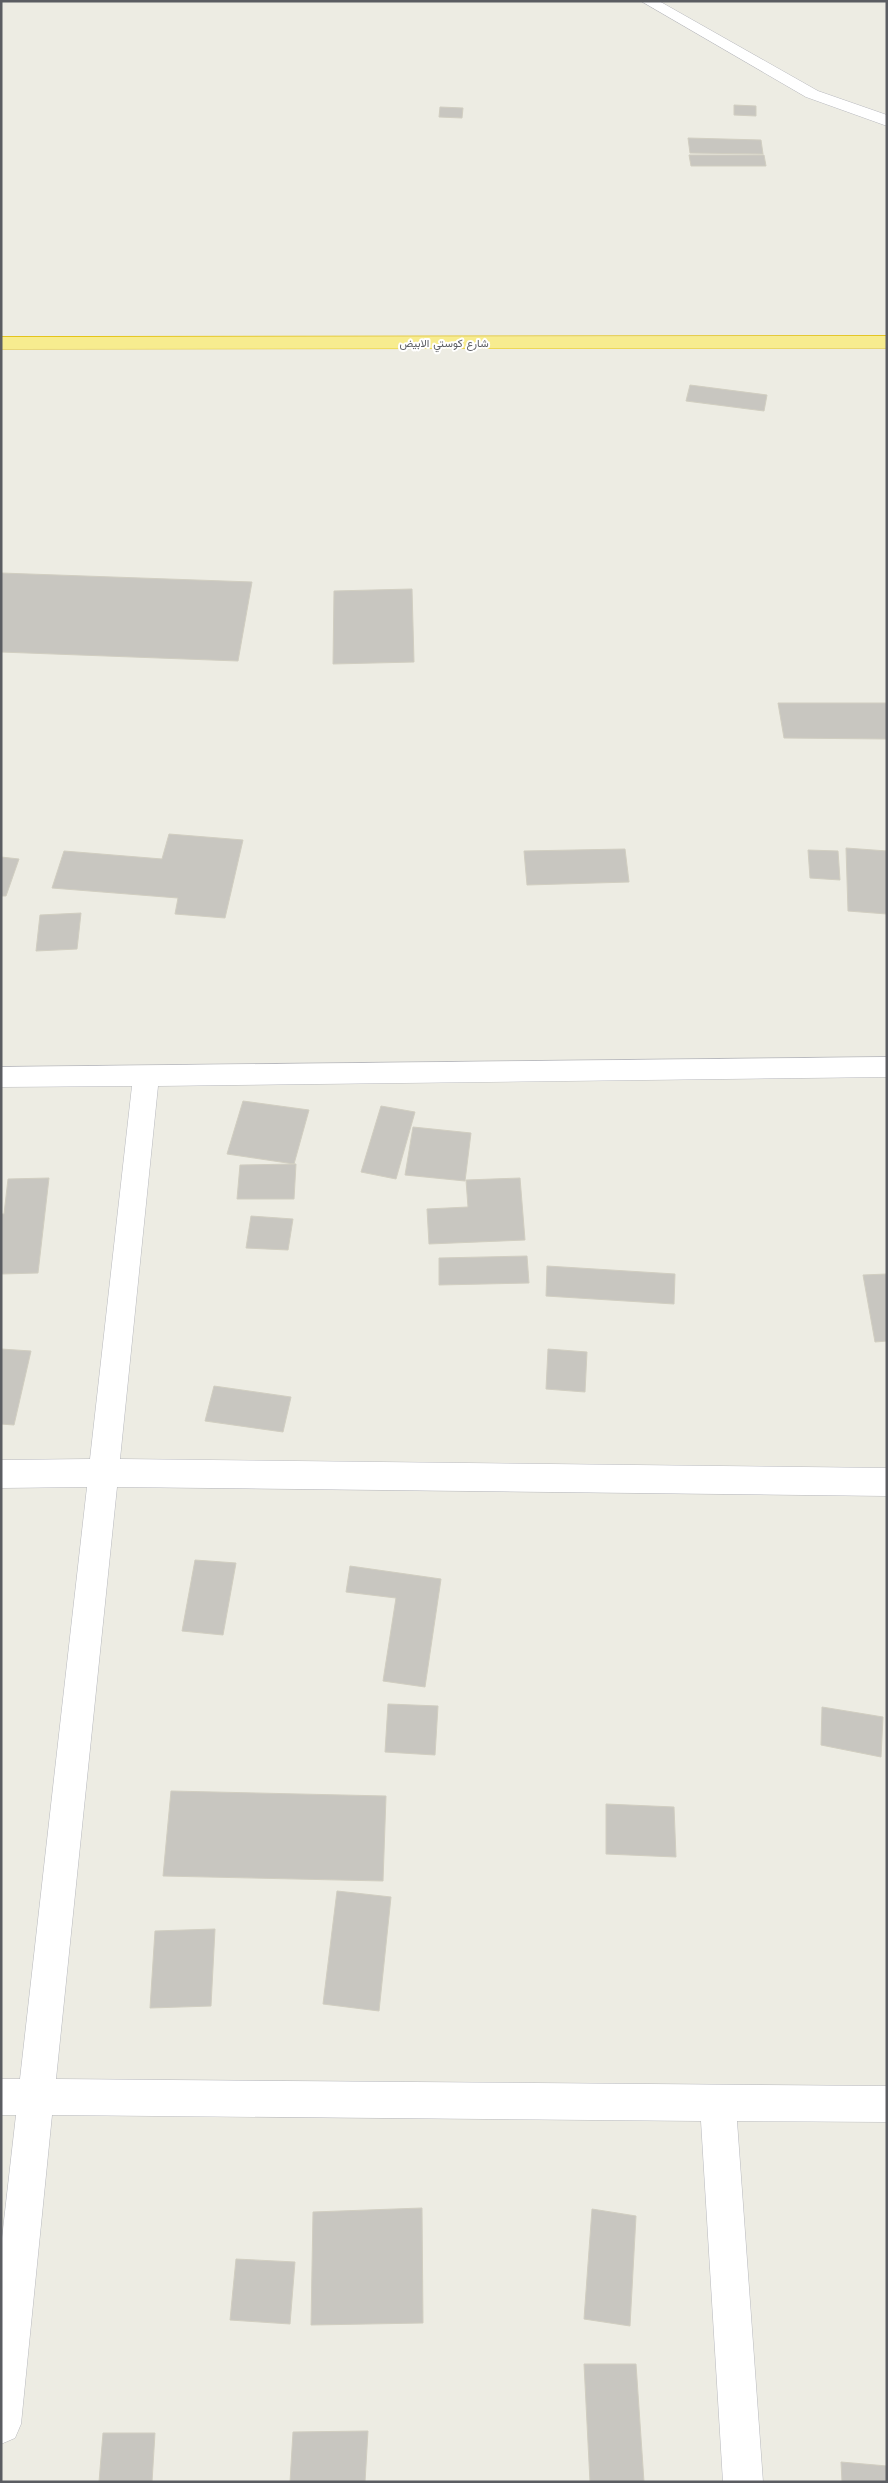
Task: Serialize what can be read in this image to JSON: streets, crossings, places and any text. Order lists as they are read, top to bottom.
{
  "streets": {
    "highway": ["شارع كوستي الابيض"]
  }
}
